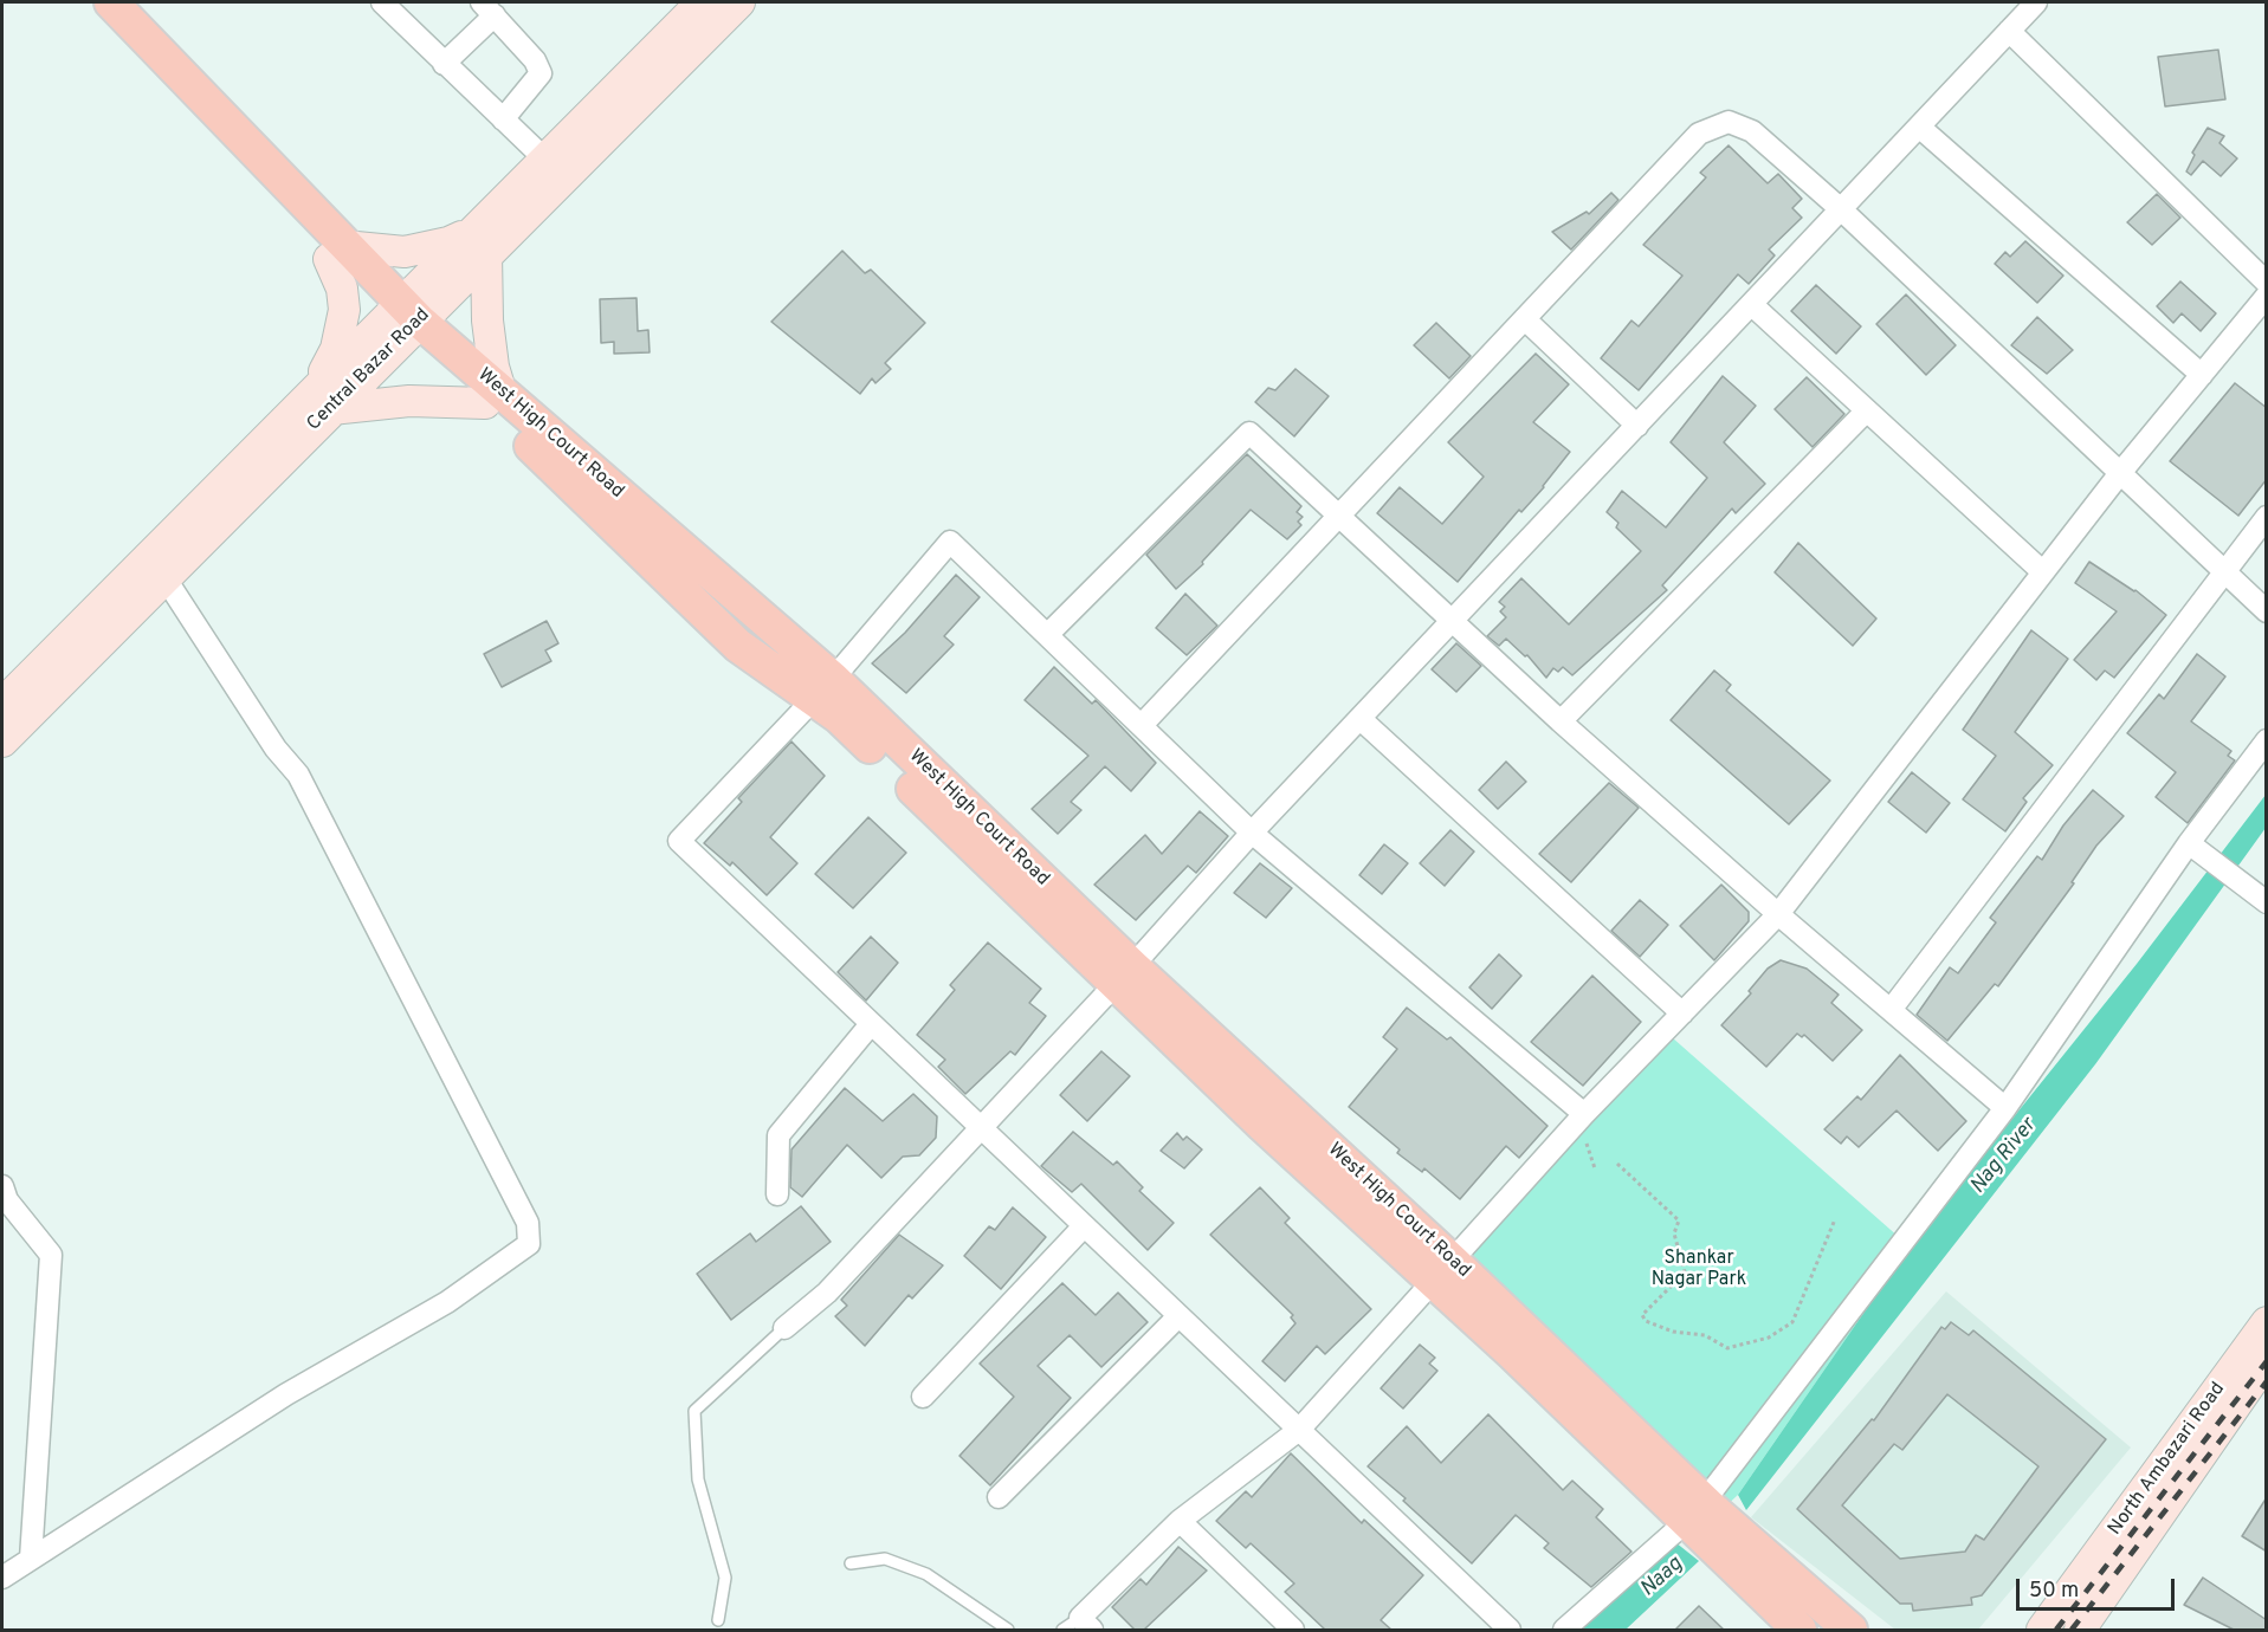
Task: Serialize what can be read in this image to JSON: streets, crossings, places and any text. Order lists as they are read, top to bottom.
{
  "streets": {
    "main road": ["Central Bazar Road", "West High Court Road", "North Ambazari Road"]
  },
  "crossings": [
    ["Central Bazar Road", "West High Court Road"]
  ],
  "water": ["Nag River", "Naag"],
  "parks": ["Shankar Nagar Park"],
  "scale_bar": "50 m"
}
